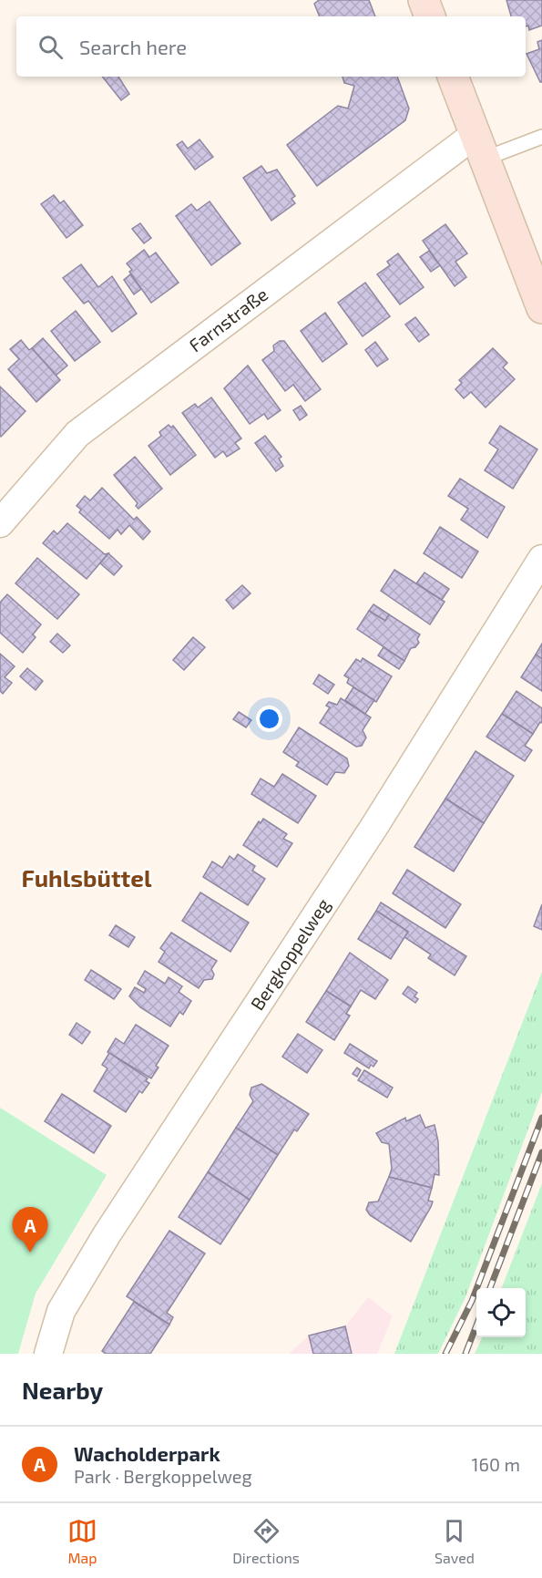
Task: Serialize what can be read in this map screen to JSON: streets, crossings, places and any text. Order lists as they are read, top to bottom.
{
  "streets": {
    "street": ["Farnstraße", "Bergkoppelweg"]
  },
  "districts": ["Fuhlsbüttel"],
  "page": {
    "search": "Search here",
    "pins": "A",
    "heading": "Nearby",
    "list": [
      {
        "mark": "A",
        "name": "Wacholderpark",
        "note": "Park · Bergkoppelweg",
        "value": "160 m"
      }
    ],
    "nav": ["Map", "Directions", "Saved"]
  }
}
